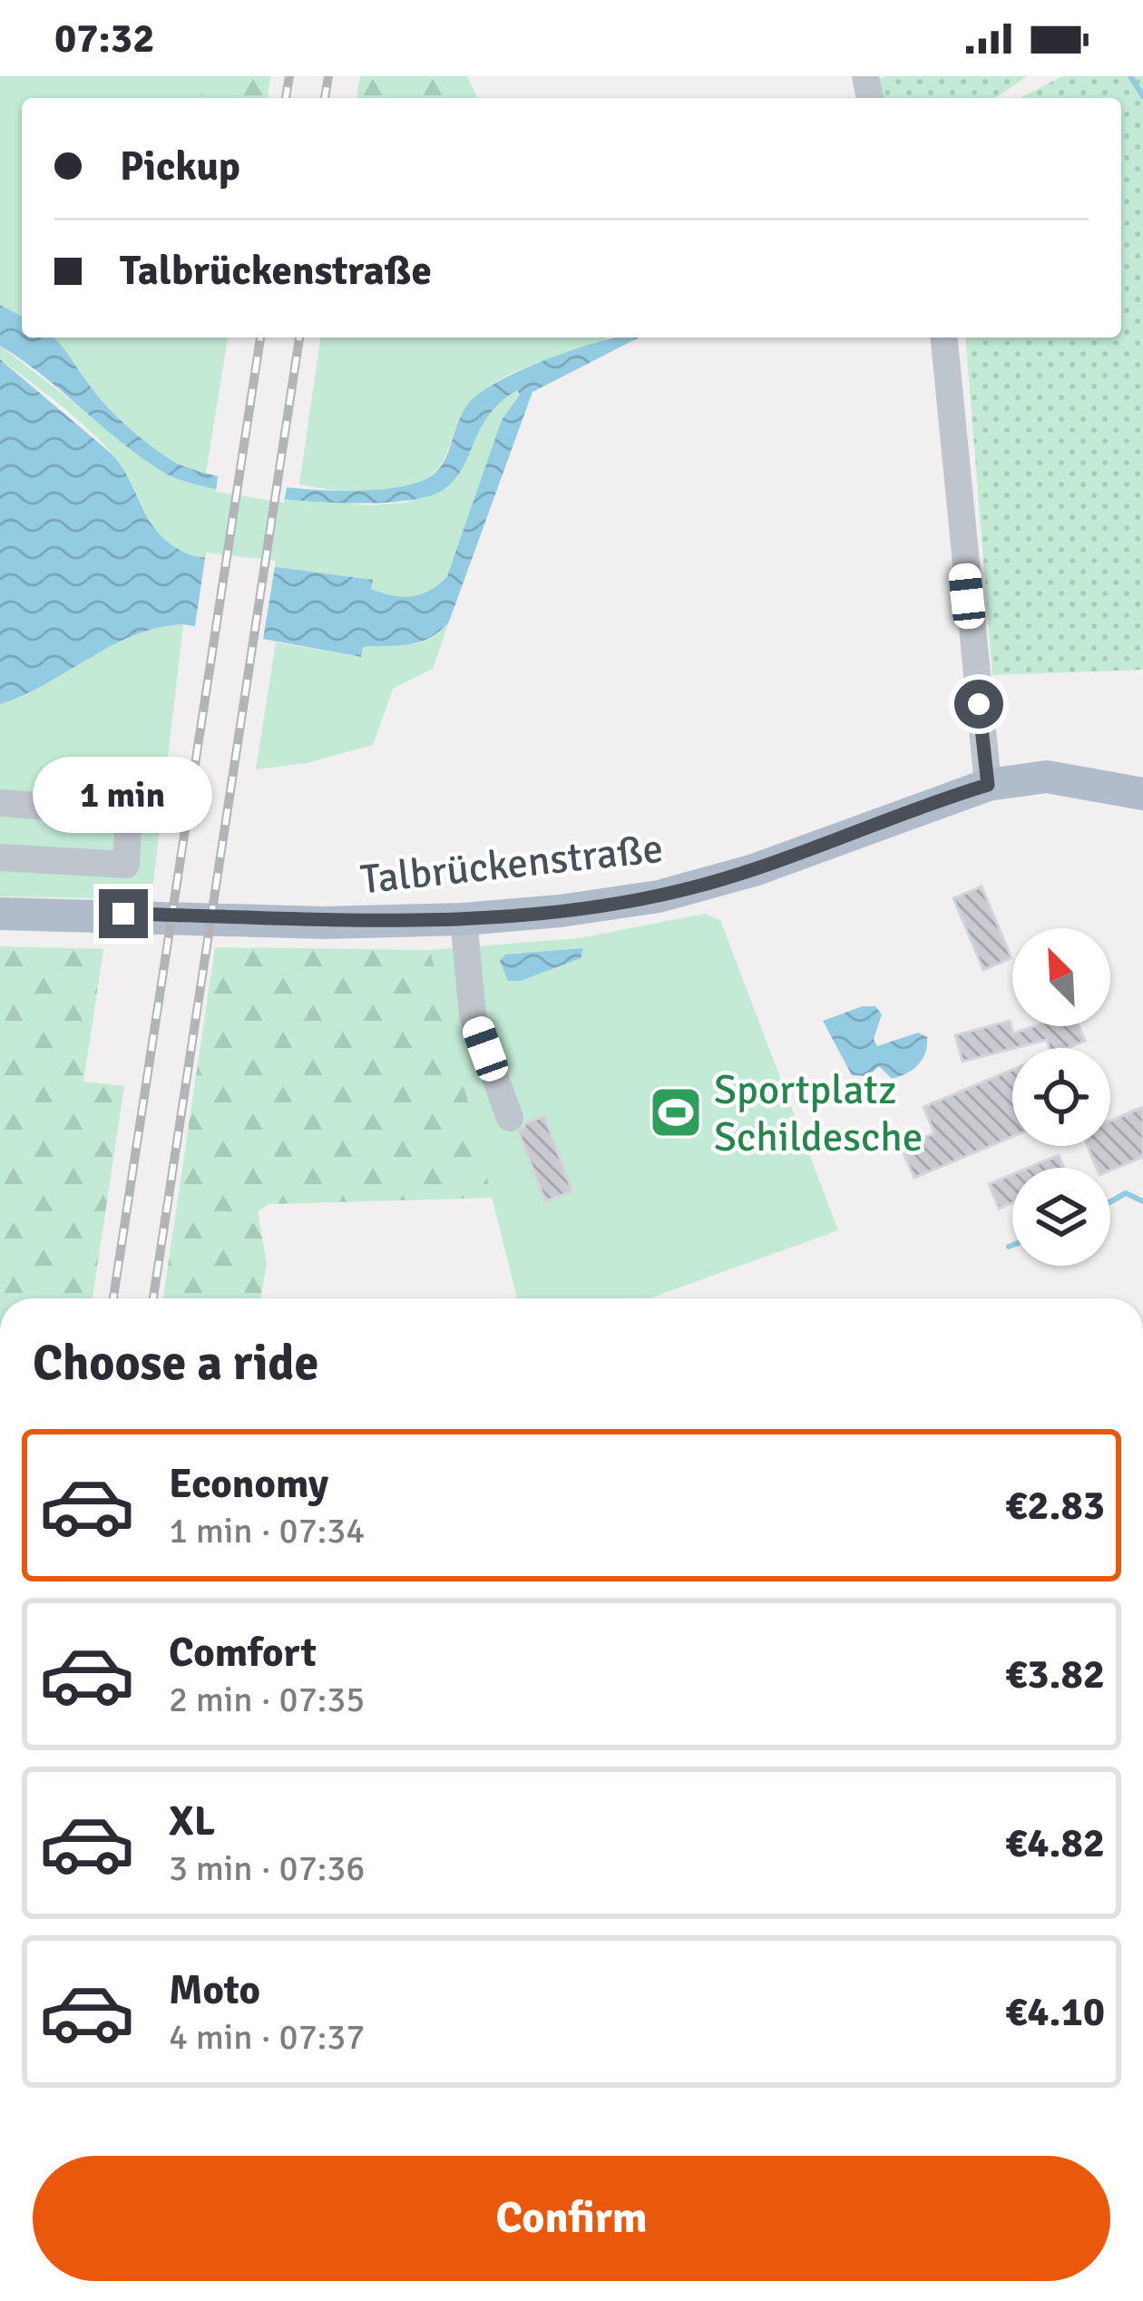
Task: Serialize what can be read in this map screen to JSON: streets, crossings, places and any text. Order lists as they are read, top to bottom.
{
  "streets": {
    "main road": ["Talbrückenstraße"]
  },
  "places": {
    "sports": ["Sportplatz Schildesche"]
  },
  "north": "top left",
  "page": {
    "status": "07:32",
    "banner": ["Pickup", "Talbrückenstraße"],
    "bubble": "1 min",
    "heading": "Choose a ride",
    "list": [
      {
        "name": "Economy",
        "note": "1 min · 07:34",
        "value": "€2.83"
      },
      {
        "name": "Comfort",
        "note": "2 min · 07:35",
        "value": "€3.82"
      },
      {
        "name": "XL",
        "note": "3 min · 07:36",
        "value": "€4.82"
      },
      {
        "name": "Moto",
        "note": "4 min · 07:37",
        "value": "€4.10"
      }
    ],
    "buttons": "Confirm"
  }
}
